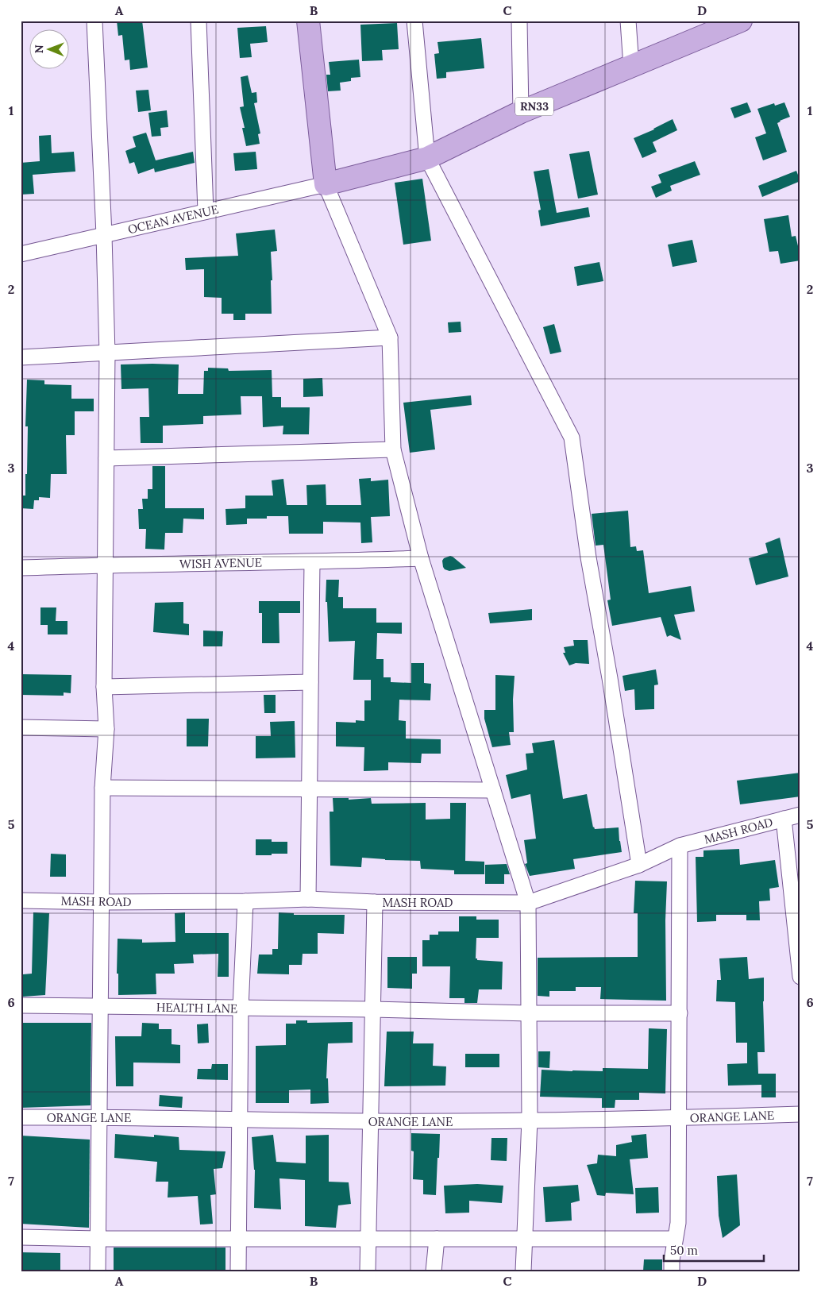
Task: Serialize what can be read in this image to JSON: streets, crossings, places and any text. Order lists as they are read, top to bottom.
{
  "streets": {
    "main road": ["RN33"],
    "street": [
      "OCEAN AVENUE",
      "WISH AVENUE",
      "MASH ROAD",
      "HEALTH LANE",
      "ORANGE LANE"
    ]
  },
  "crossings": [
    ["RN33", "OCEAN AVENUE"]
  ],
  "scale_bar": "50 m",
  "north": "left",
  "grid": {
    "columns": [
      "A",
      "B",
      "C",
      "D"
    ],
    "rows": [
      "1",
      "2",
      "3",
      "4",
      "5",
      "6",
      "7"
    ]
  }
}
